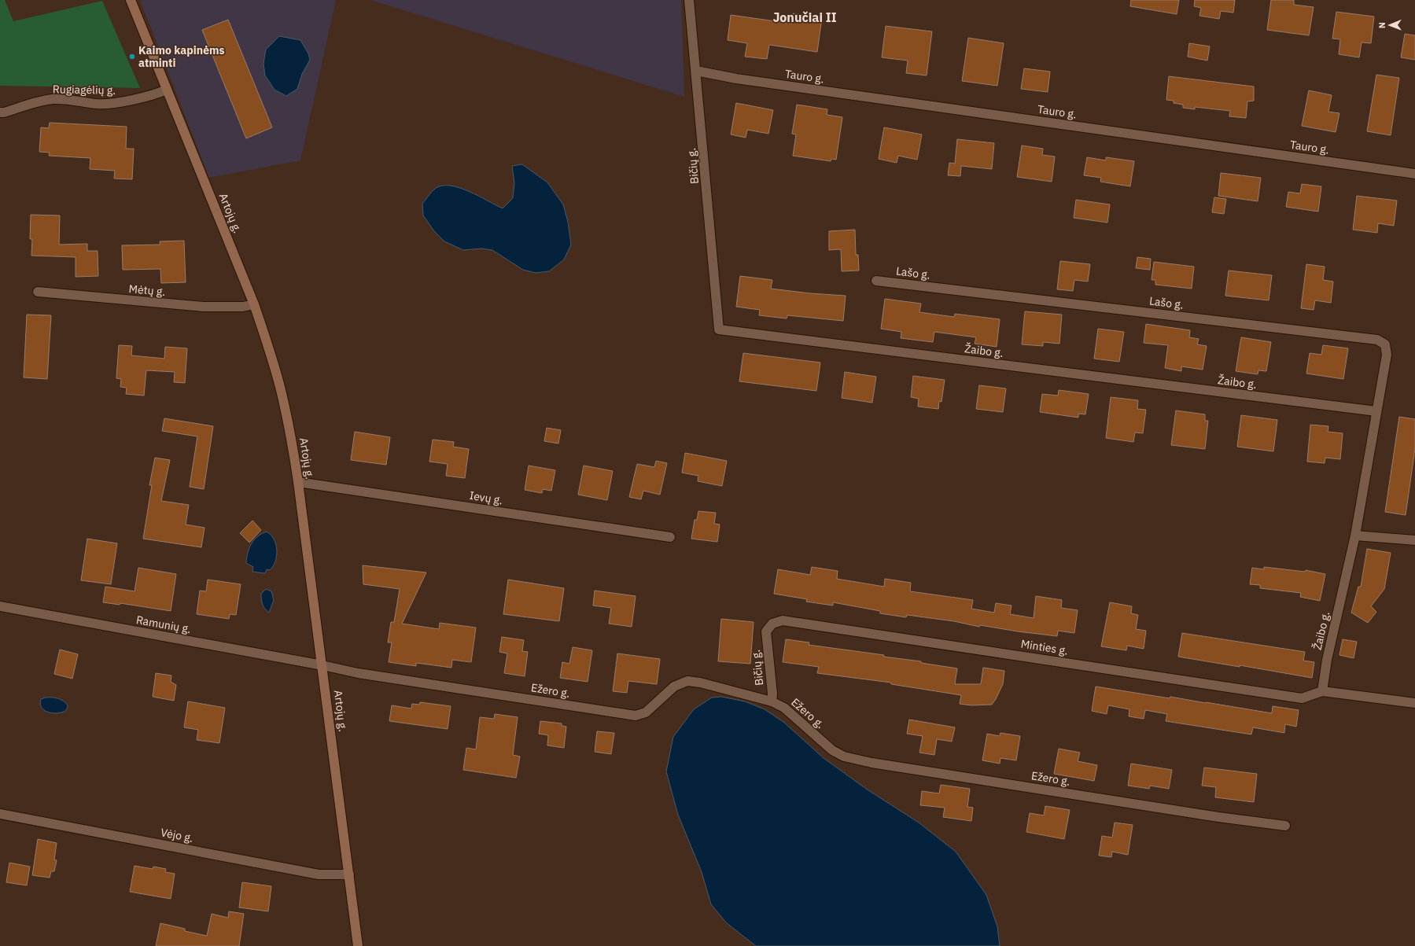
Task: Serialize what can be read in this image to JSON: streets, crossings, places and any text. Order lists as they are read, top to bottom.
{
  "streets": {
    "main road": ["Artojų g."],
    "street": [
      "Tauro g.",
      "Rugiagėlių g.",
      "Bičių g.",
      "Lašo g.",
      "Mėtų g.",
      "Žaibo g.",
      "Ievų g.",
      "Ramunių g.",
      "Minties g.",
      "Ežero g.",
      "Vėjo g."
    ]
  },
  "crossings": [
    ["Tauro g.", "Bičių g."],
    ["Rugiagėlių g.", "Artojų g."],
    ["Bičių g.", "Žaibo g."],
    ["Bičių g.", "Minties g."],
    ["Bičių g.", "Ežero g."],
    ["Artojų g.", "Mėtų g."],
    ["Artojų g.", "Ievų g."],
    ["Artojų g.", "Ramunių g."],
    ["Artojų g.", "Ežero g."],
    ["Artojų g.", "Vėjo g."],
    ["Lašo g.", "Žaibo g."],
    ["Žaibo g.", "Minties g."],
    ["Ramunių g.", "Ežero g."]
  ],
  "districts": ["Jonučiai II"],
  "places": ["Kaimo kapinėms atminti"],
  "north": "left"
}
